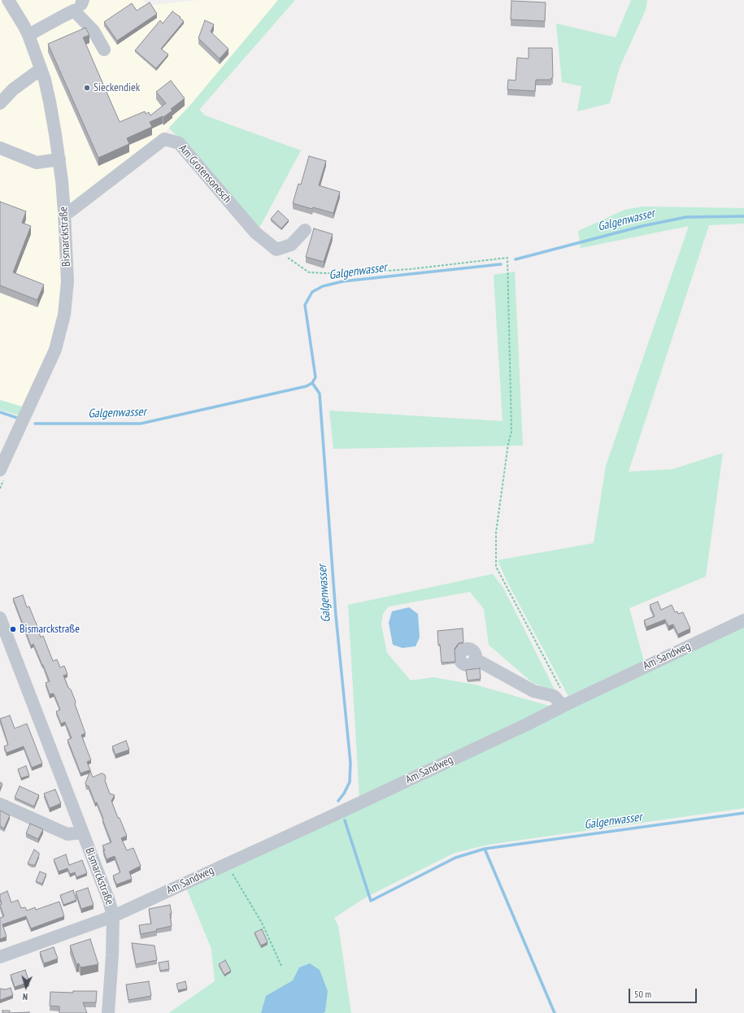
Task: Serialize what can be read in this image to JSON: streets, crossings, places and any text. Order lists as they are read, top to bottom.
{
  "streets": {
    "street": ["Am Grotensonesch", "Bismarckstraße", "Am Sandweg"]
  },
  "crossings": [
    ["Am Grotensonesch", "Bismarckstraße"],
    ["Bismarckstraße", "Am Sandweg"]
  ],
  "water": ["Galgenwasser"],
  "places": ["Sieckendiek", "Bismarckstraße"],
  "scale_bar": "50 m",
  "north": "bottom"
}
